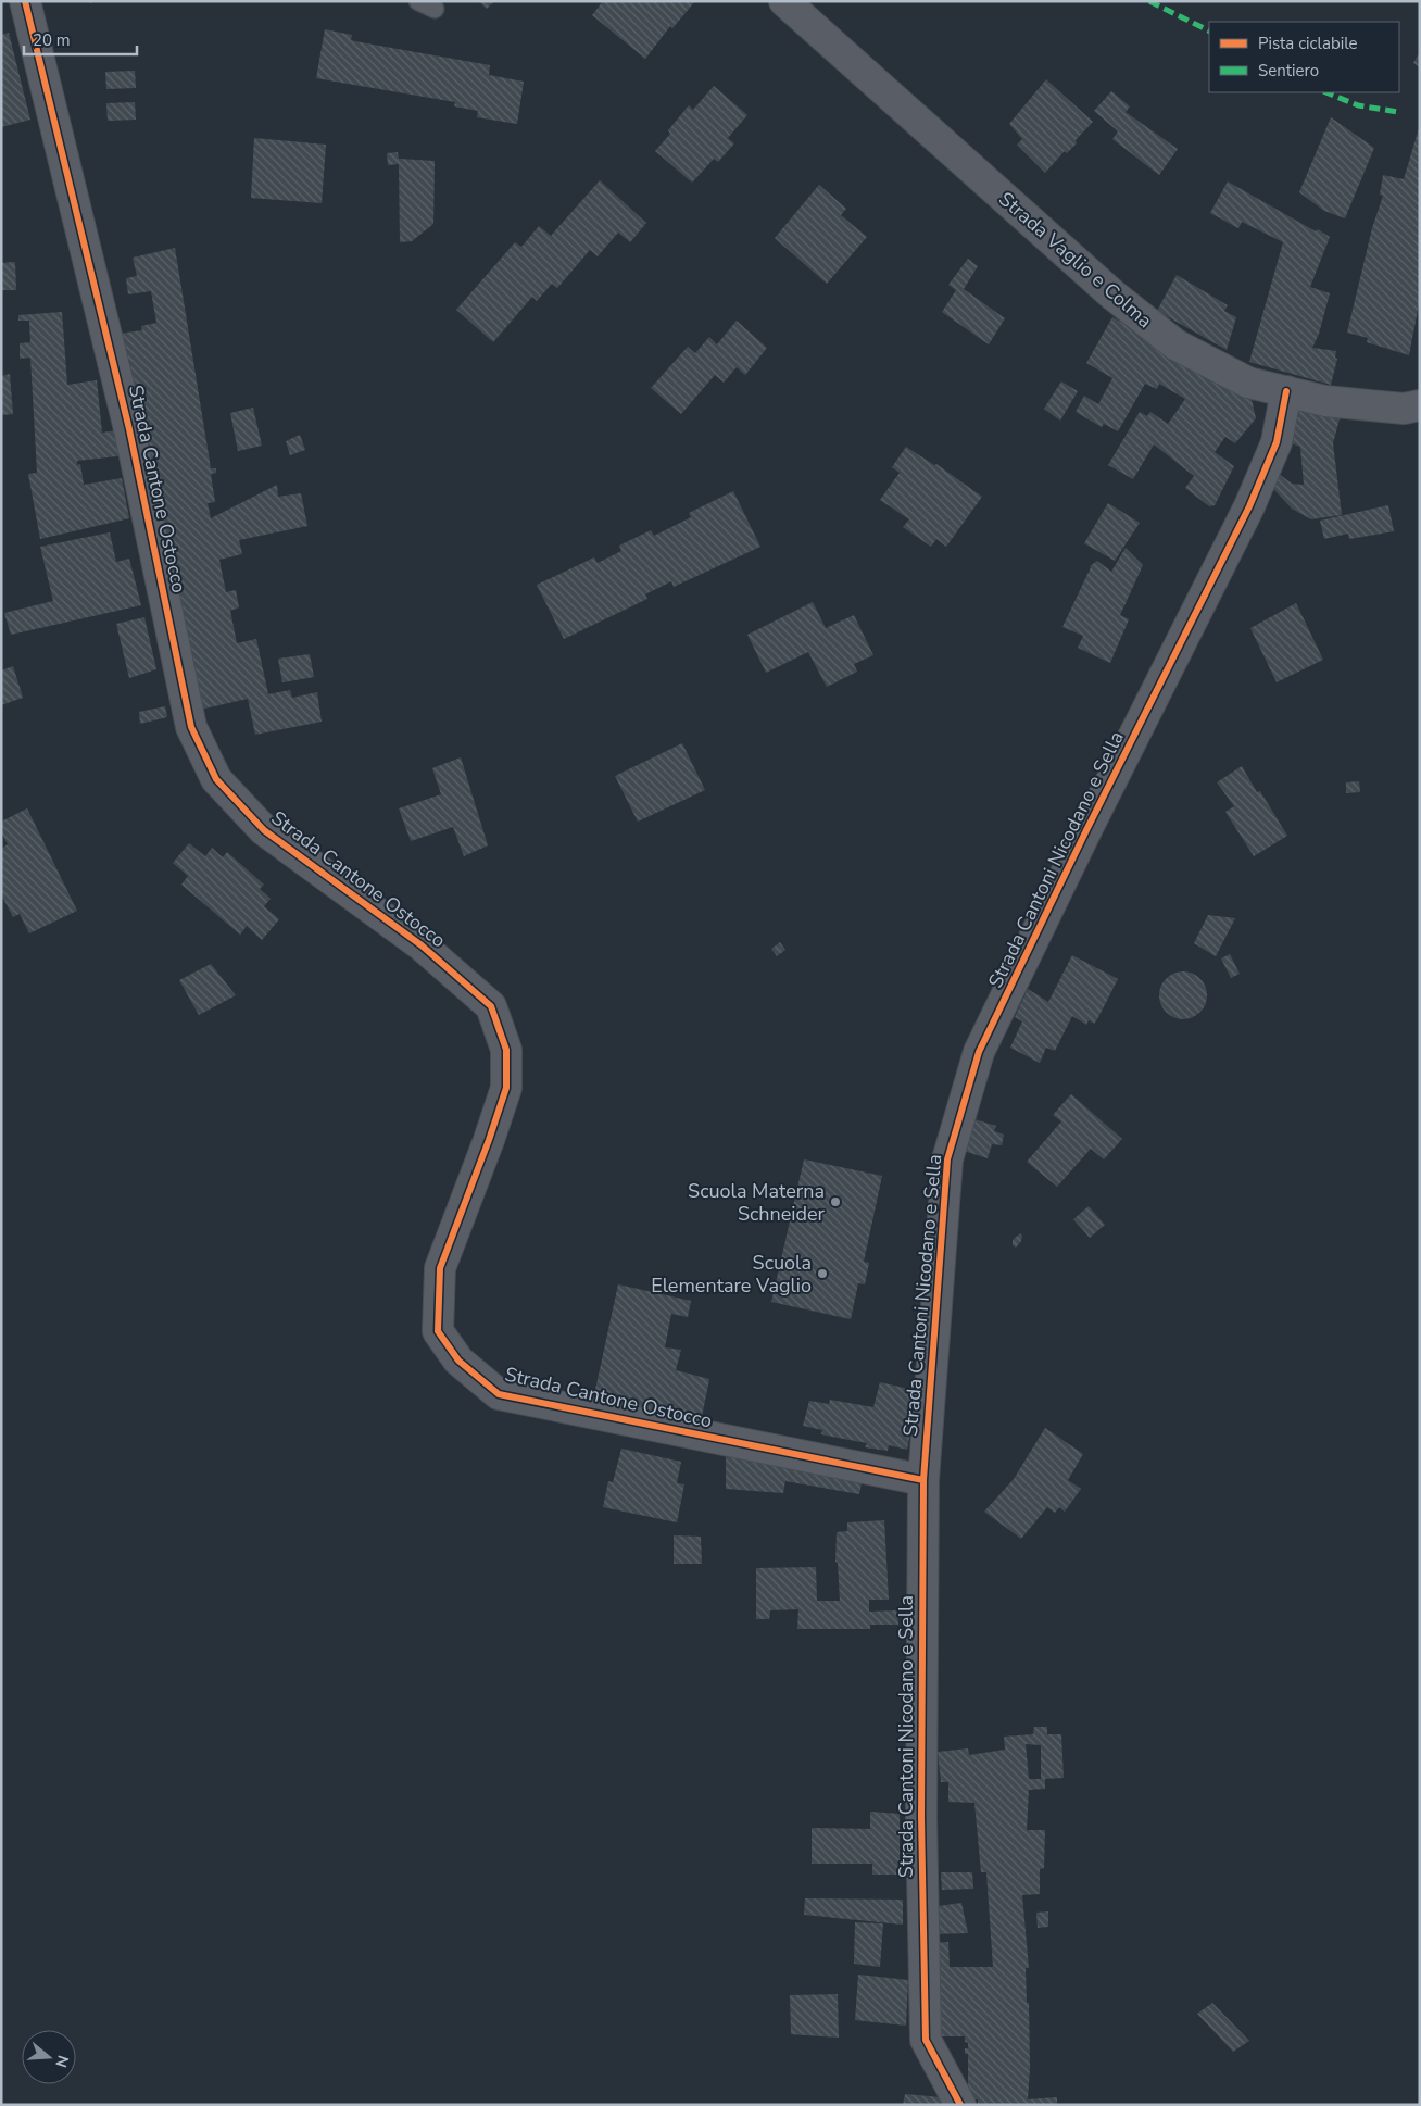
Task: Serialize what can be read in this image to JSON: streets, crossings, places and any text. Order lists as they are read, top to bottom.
{
  "streets": {
    "street": ["Strada Vaglio e Colma", "Strada Cantone Ostocco", "Strada Cantoni Nicodano e Sella"]
  },
  "crossings": [
    ["Strada Vaglio e Colma", "Strada Cantoni Nicodano e Sella"],
    ["Strada Cantone Ostocco", "Strada Cantoni Nicodano e Sella"]
  ],
  "places": ["Scuola Materna Schneider", "Scuola Elementare Vaglio"],
  "legend": ["Pista ciclabile", "Sentiero"],
  "scale_bar": "20 m",
  "north": "right"
}
